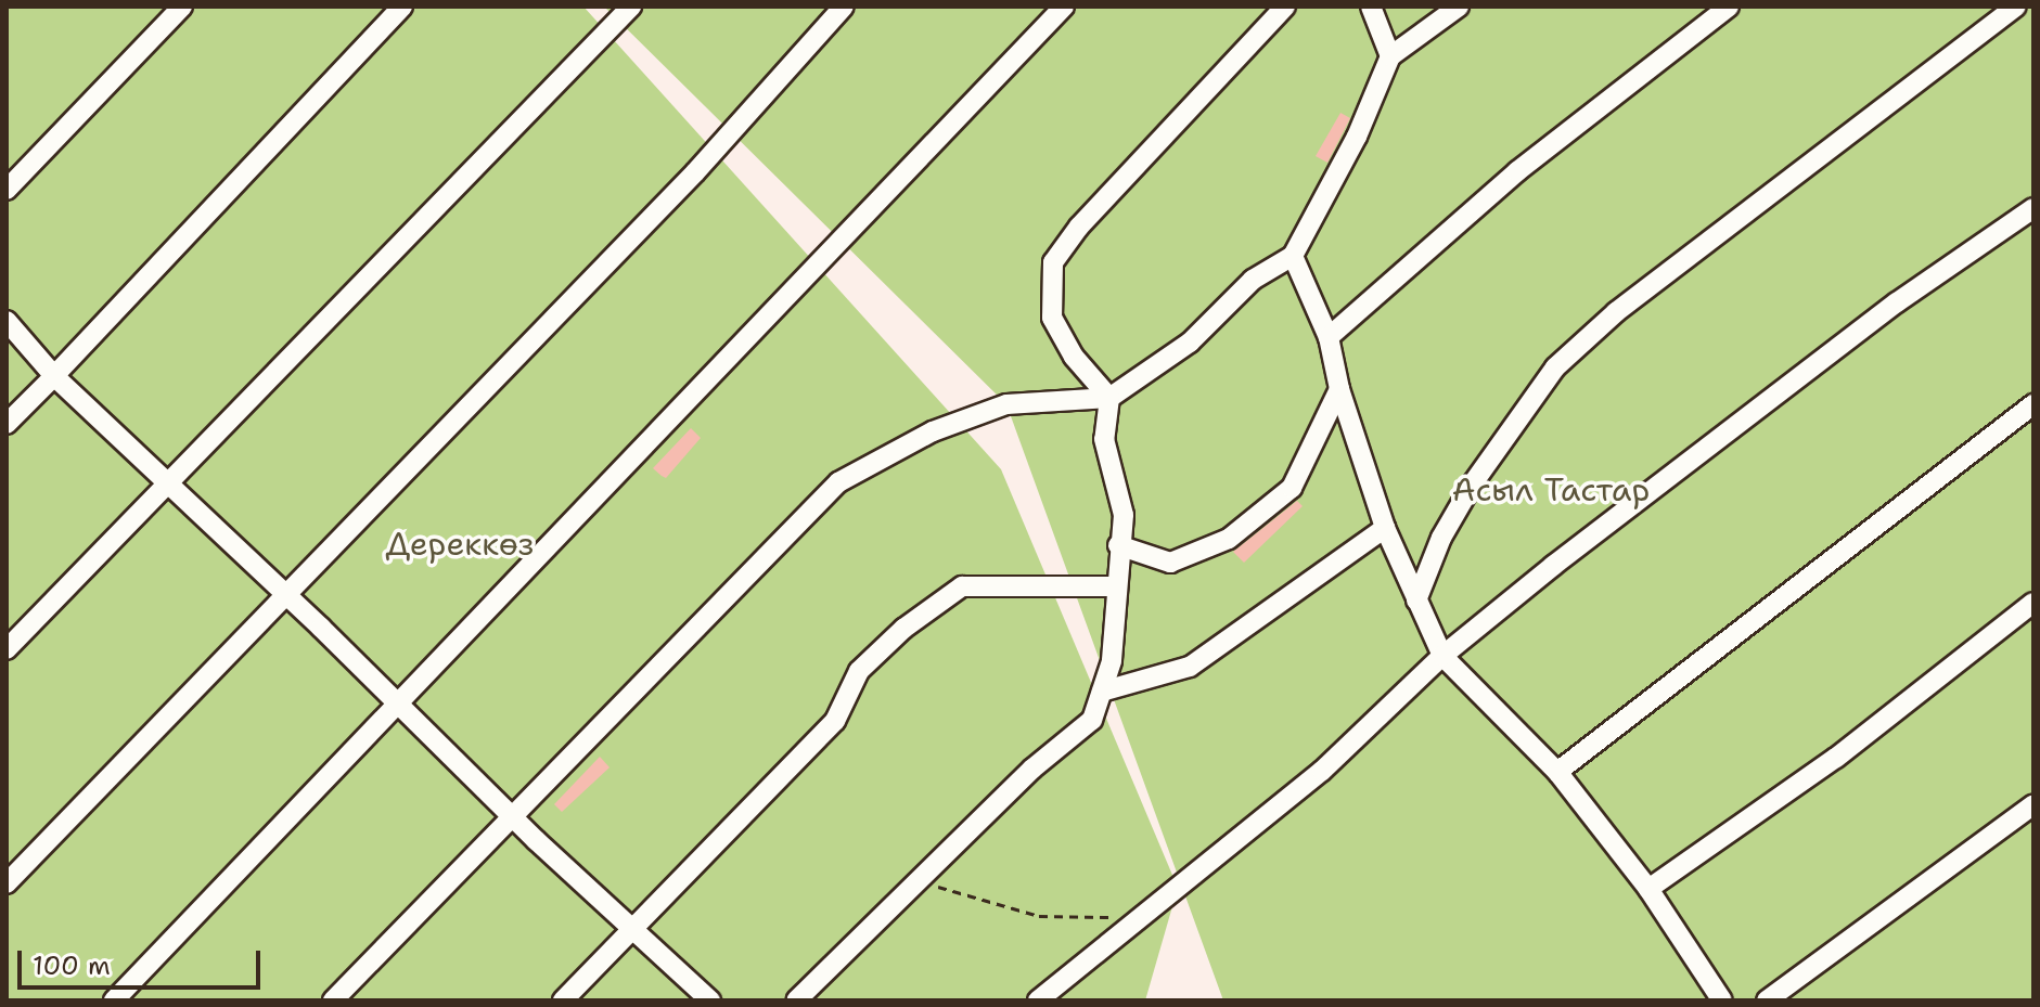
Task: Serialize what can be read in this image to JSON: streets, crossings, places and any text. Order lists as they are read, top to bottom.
{
  "parks": ["Асыл Тастар", "Дереккөз"],
  "scale_bar": "100 m"
}
